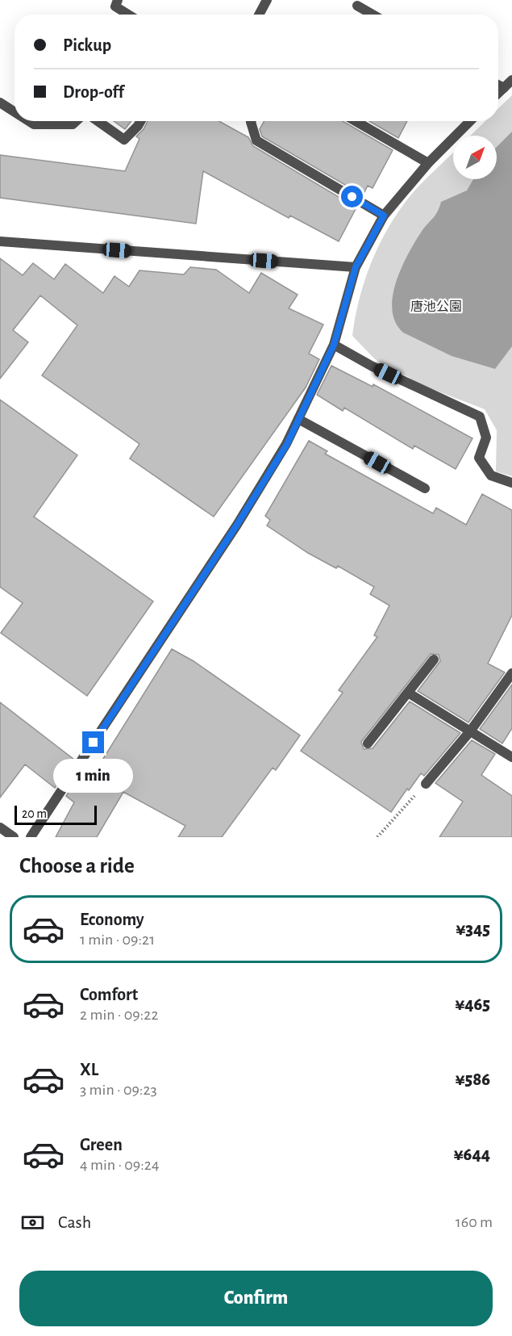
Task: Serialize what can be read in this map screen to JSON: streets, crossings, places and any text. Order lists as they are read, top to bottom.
{
  "parks": ["唐池公園"],
  "scale_bar": "20 m",
  "north": "top right",
  "page": {
    "banner": ["Pickup", "Drop-off"],
    "bubble": "1 min",
    "scale": "20 m",
    "heading": "Choose a ride",
    "list": [
      {
        "name": "Economy",
        "note": "1 min · 09:21",
        "value": "¥345"
      },
      {
        "name": "Comfort",
        "note": "2 min · 09:22",
        "value": "¥465"
      },
      {
        "name": "XL",
        "note": "3 min · 09:23",
        "value": "¥586"
      },
      {
        "name": "Green",
        "note": "4 min · 09:24",
        "value": "¥644"
      }
    ],
    "pay": ["Cash", "160 m"],
    "buttons": "Confirm"
  }
}
